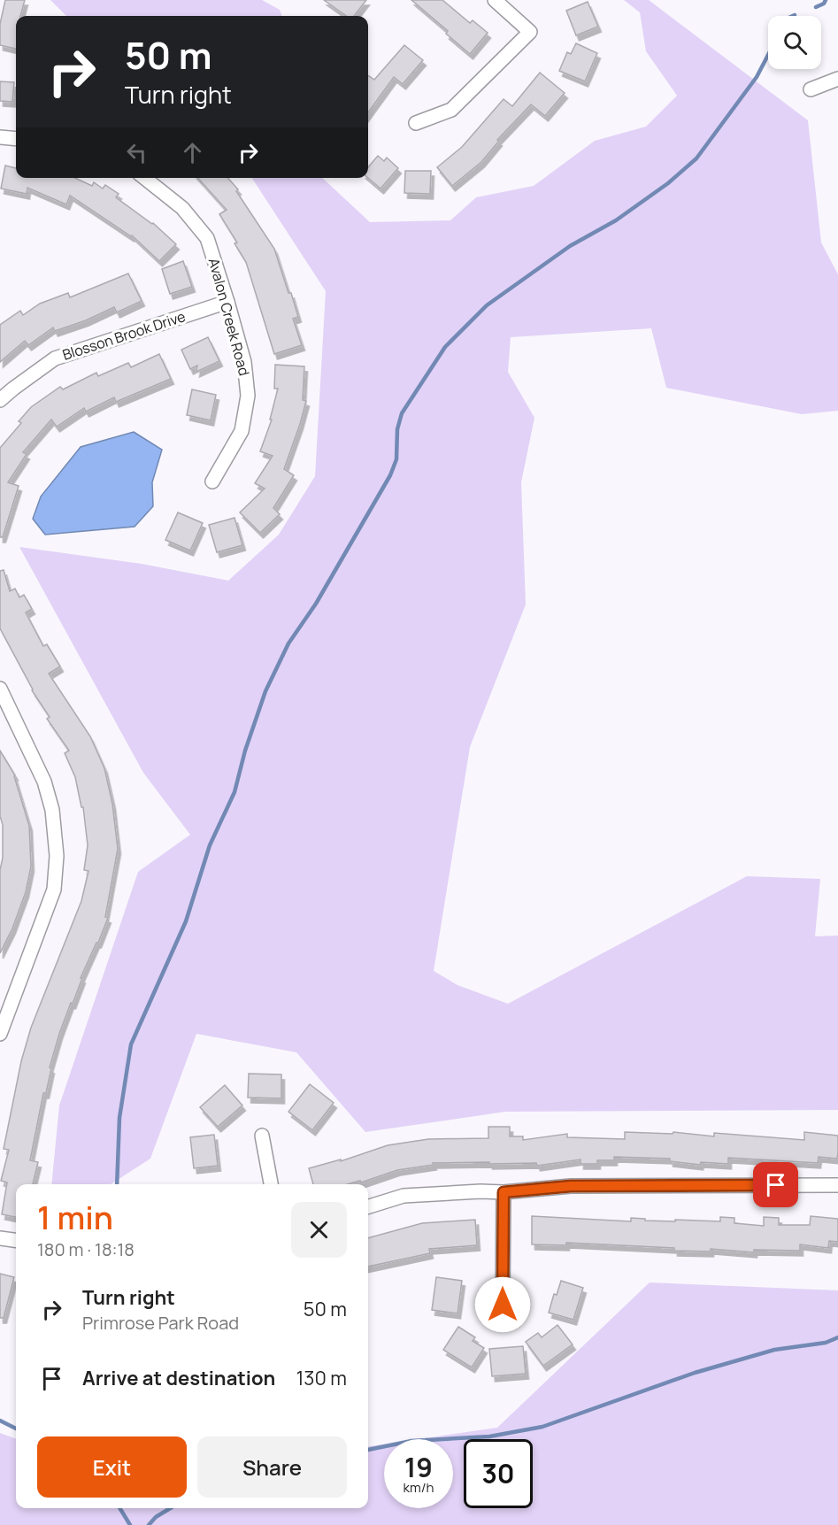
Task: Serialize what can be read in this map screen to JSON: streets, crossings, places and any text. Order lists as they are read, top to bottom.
{
  "streets": {
    "street": ["Avalon Creek Road", "Blosson Brook Drive"]
  },
  "crossings": [
    ["Avalon Creek Road", "Blosson Brook Drive"]
  ],
  "page": {
    "turn": ["50 m", "Turn right"],
    "heading": ["1 min", "180 m · 18:18"],
    "list": [
      {
        "name": "Turn right",
        "note": "Primrose Park Road",
        "value": "50 m"
      },
      {
        "name": "Arrive at destination",
        "value": "130 m"
      }
    ],
    "buttons": ["Exit", "Share"],
    "speed": "19 km/h",
    "limit": "30"
  }
}
